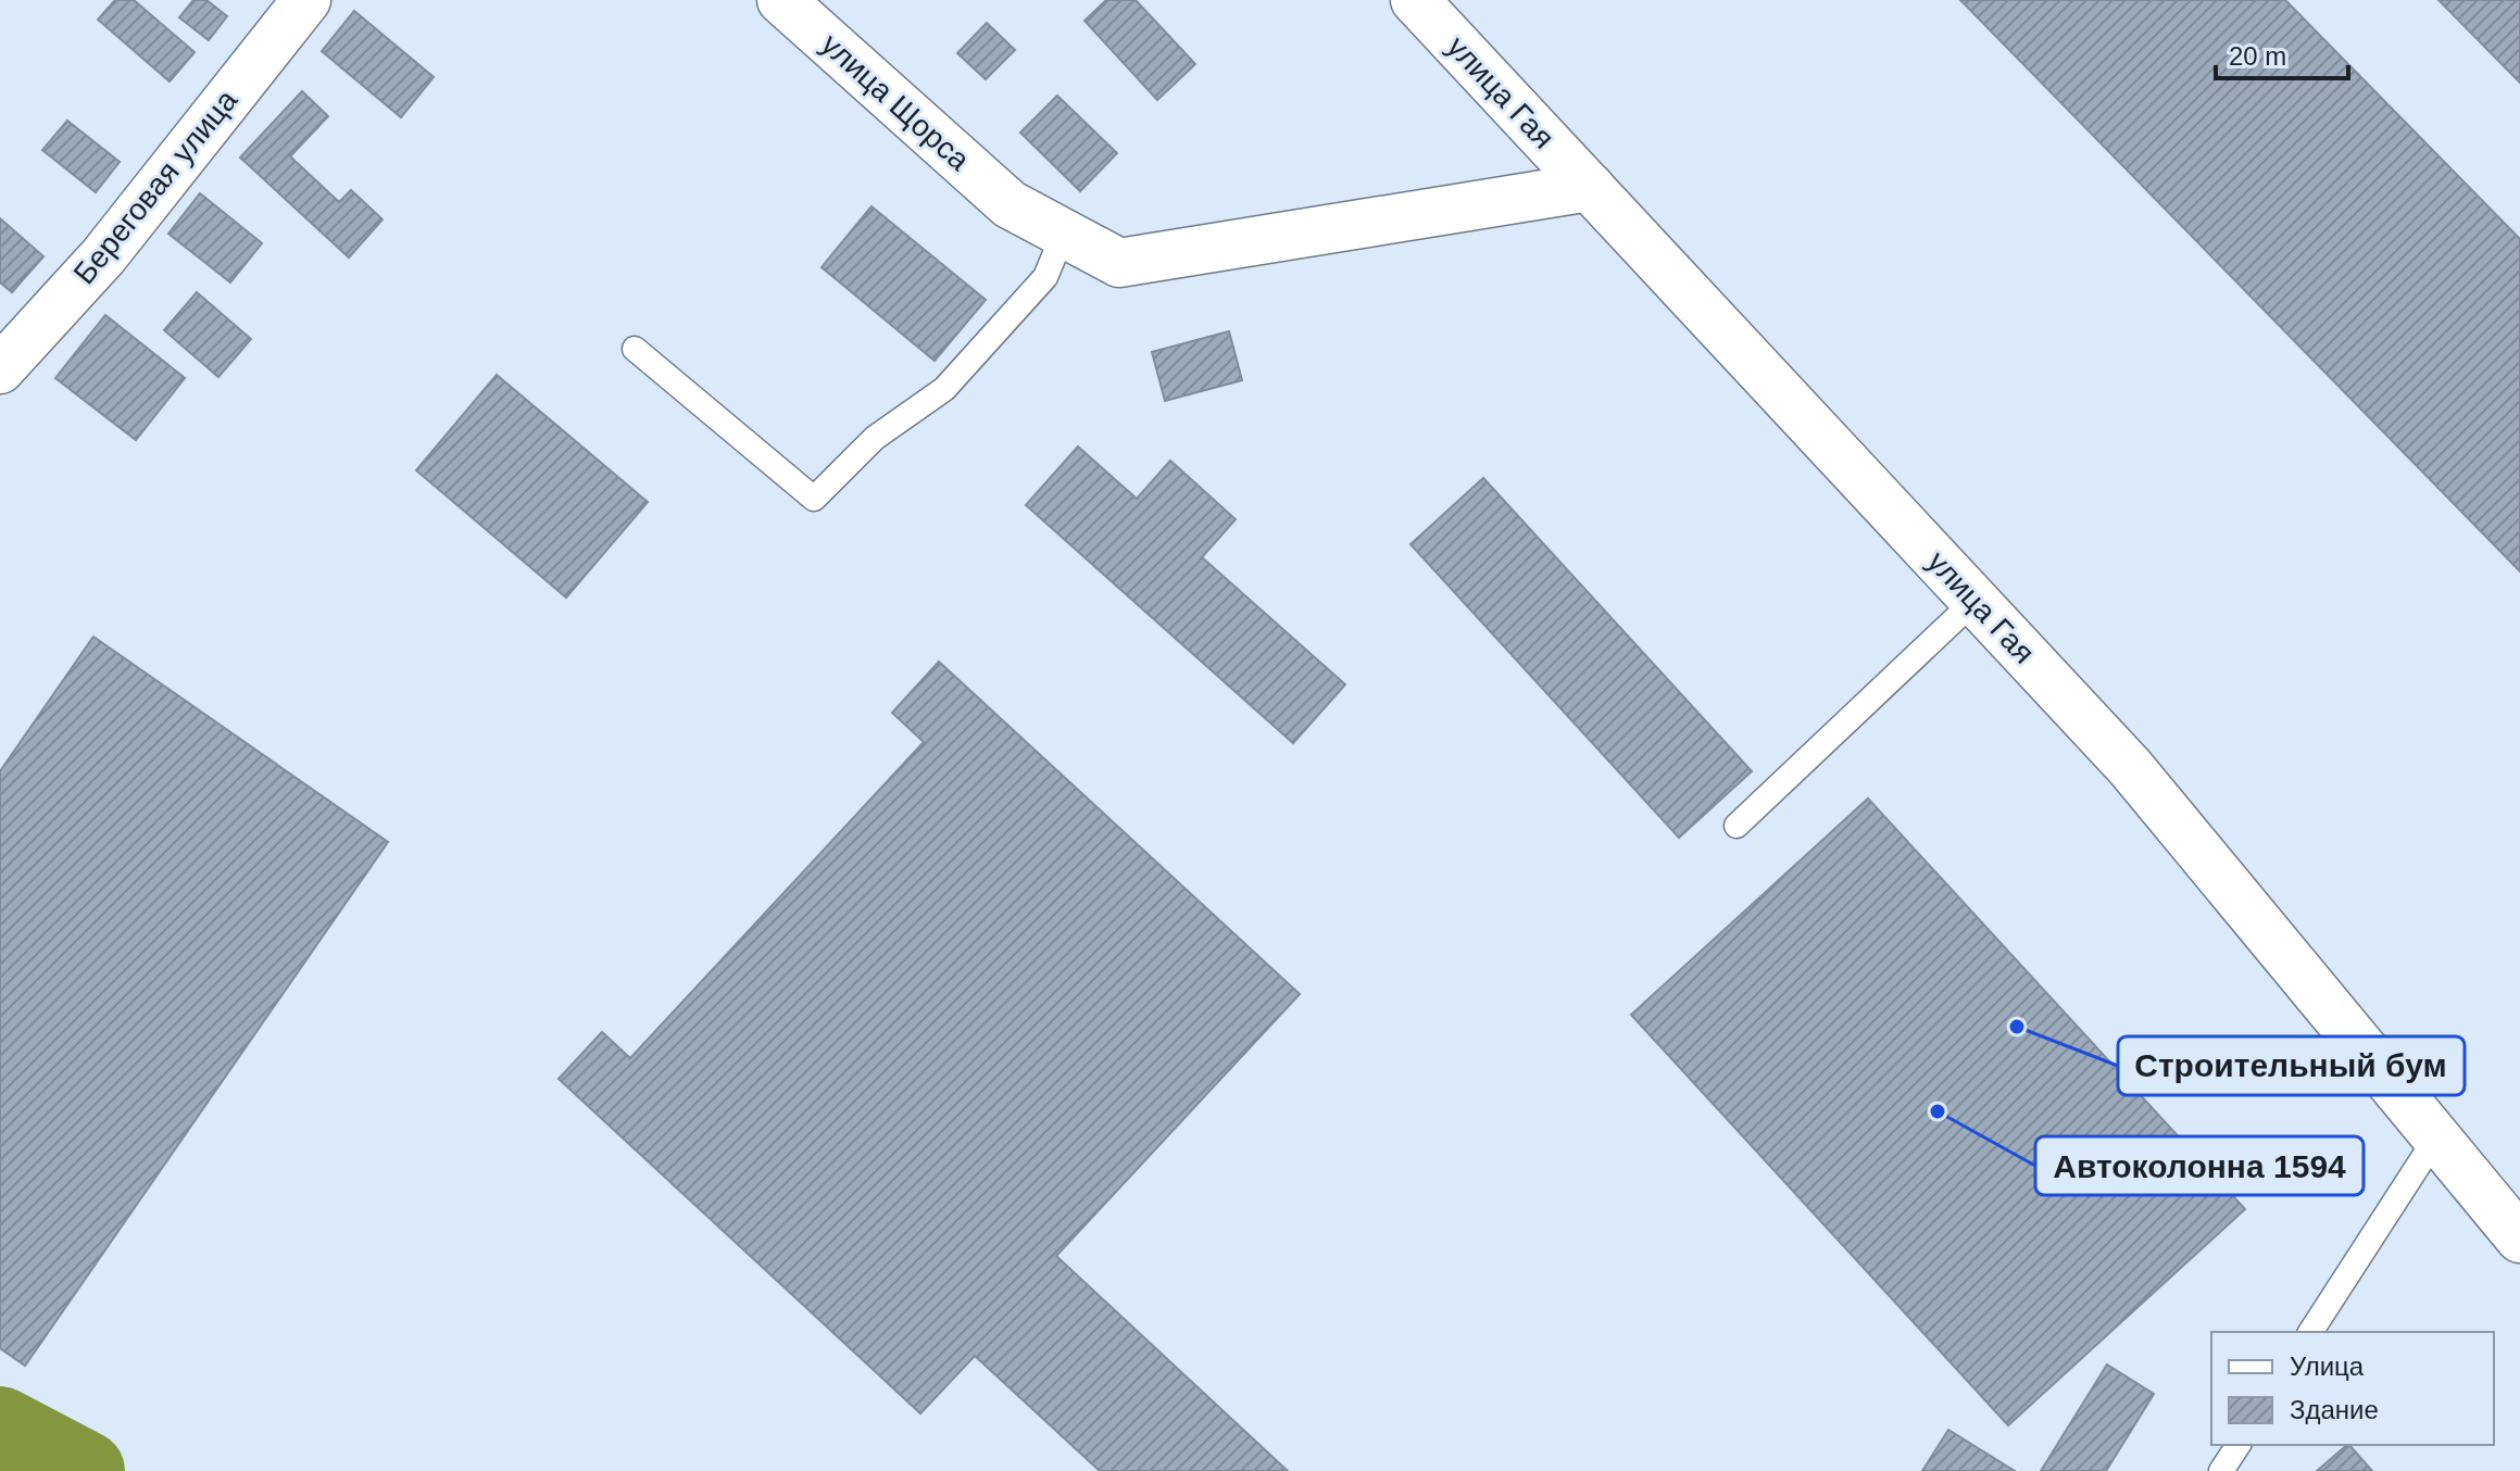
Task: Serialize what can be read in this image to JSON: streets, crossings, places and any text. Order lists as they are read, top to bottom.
{
  "streets": {
    "main road": ["улица Гая", "улица Щорса", "Береговая улица"]
  },
  "crossings": [
    ["улица Гая", "улица Щорса"]
  ],
  "places": ["Строительный бум", "Автоколонна 1594"],
  "legend": ["Улица", "Здание"],
  "scale_bar": "20 m"
}
